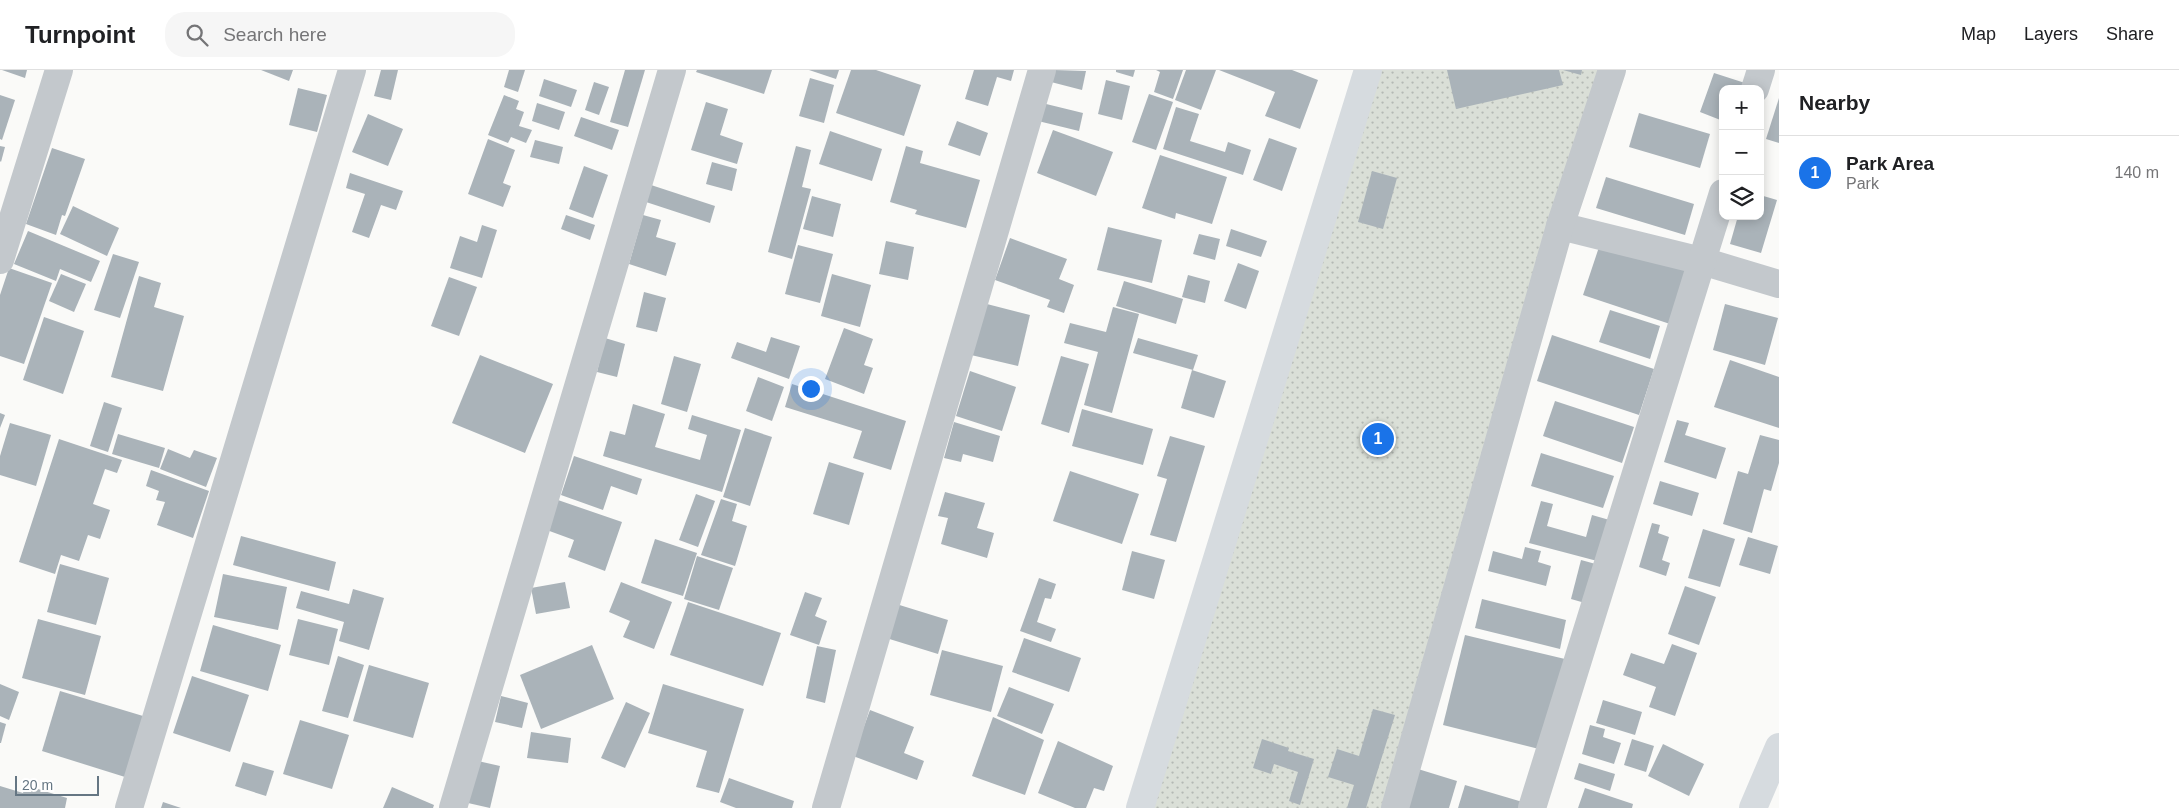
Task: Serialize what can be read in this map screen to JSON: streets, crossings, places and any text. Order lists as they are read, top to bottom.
{
  "scale_bar": "20 m",
  "page": {
    "header": "Turnpoint",
    "search": "Search here",
    "nav": ["Map", "Layers", "Share"],
    "heading": "Nearby",
    "map_buttons": ["+", "−"],
    "list": [
      {
        "mark": "1",
        "name": "Park Area",
        "note": "Park",
        "value": "140 m"
      }
    ],
    "pins": "1",
    "scale": "20 m"
  }
}
